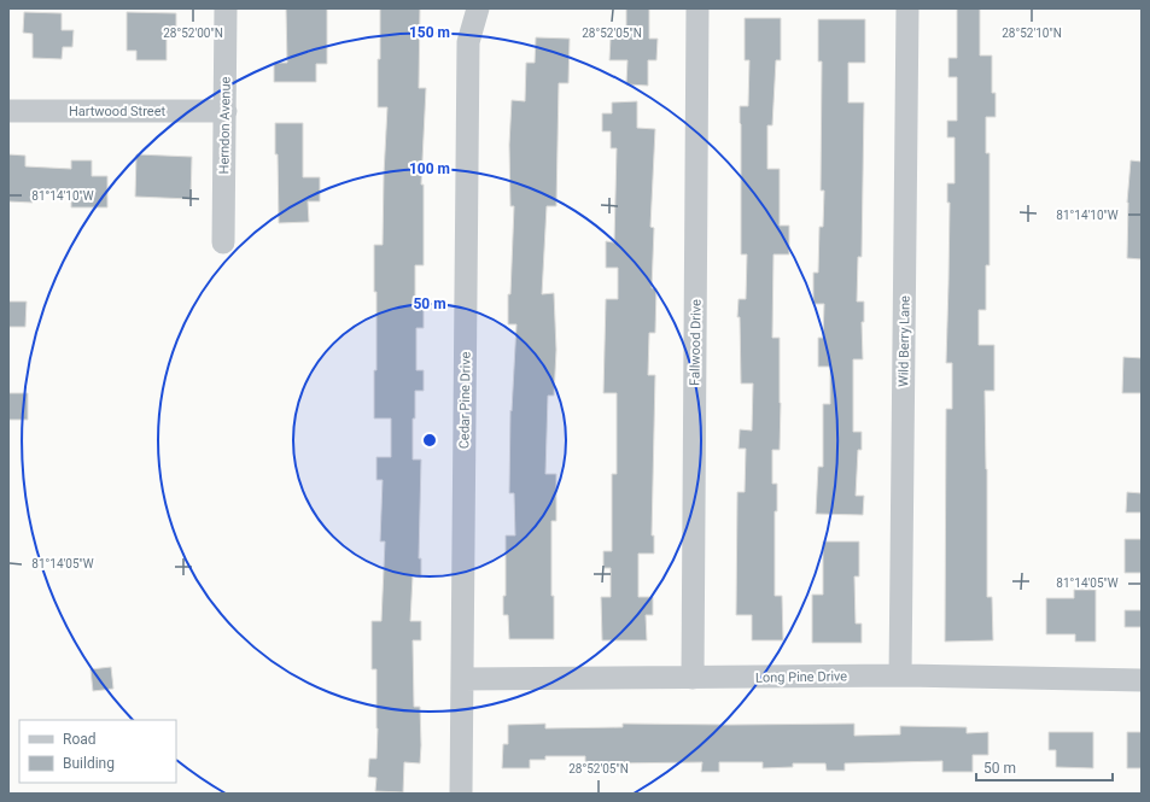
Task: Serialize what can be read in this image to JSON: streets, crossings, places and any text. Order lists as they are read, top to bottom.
{
  "streets": {
    "street": [
      "Hartwood Street",
      "Herndon Avenue",
      "Wild Berry Lane",
      "Fallwood Drive",
      "Cedar Pine Drive",
      "Long Pine Drive"
    ]
  },
  "crossings": [
    ["Hartwood Street", "Herndon Avenue"],
    ["Wild Berry Lane", "Long Pine Drive"],
    ["Fallwood Drive", "Long Pine Drive"],
    ["Cedar Pine Drive", "Long Pine Drive"]
  ],
  "legend": ["Road", "Building"],
  "scale_bar": "50 m",
  "coordinates": [
    "28°52'00\"N",
    "28°52'05\"N",
    "28°52'10\"N",
    "81°14'10\"W",
    "81°14'05\"W"
  ],
  "rings": ["150 m", "100 m", "50 m"]
}
